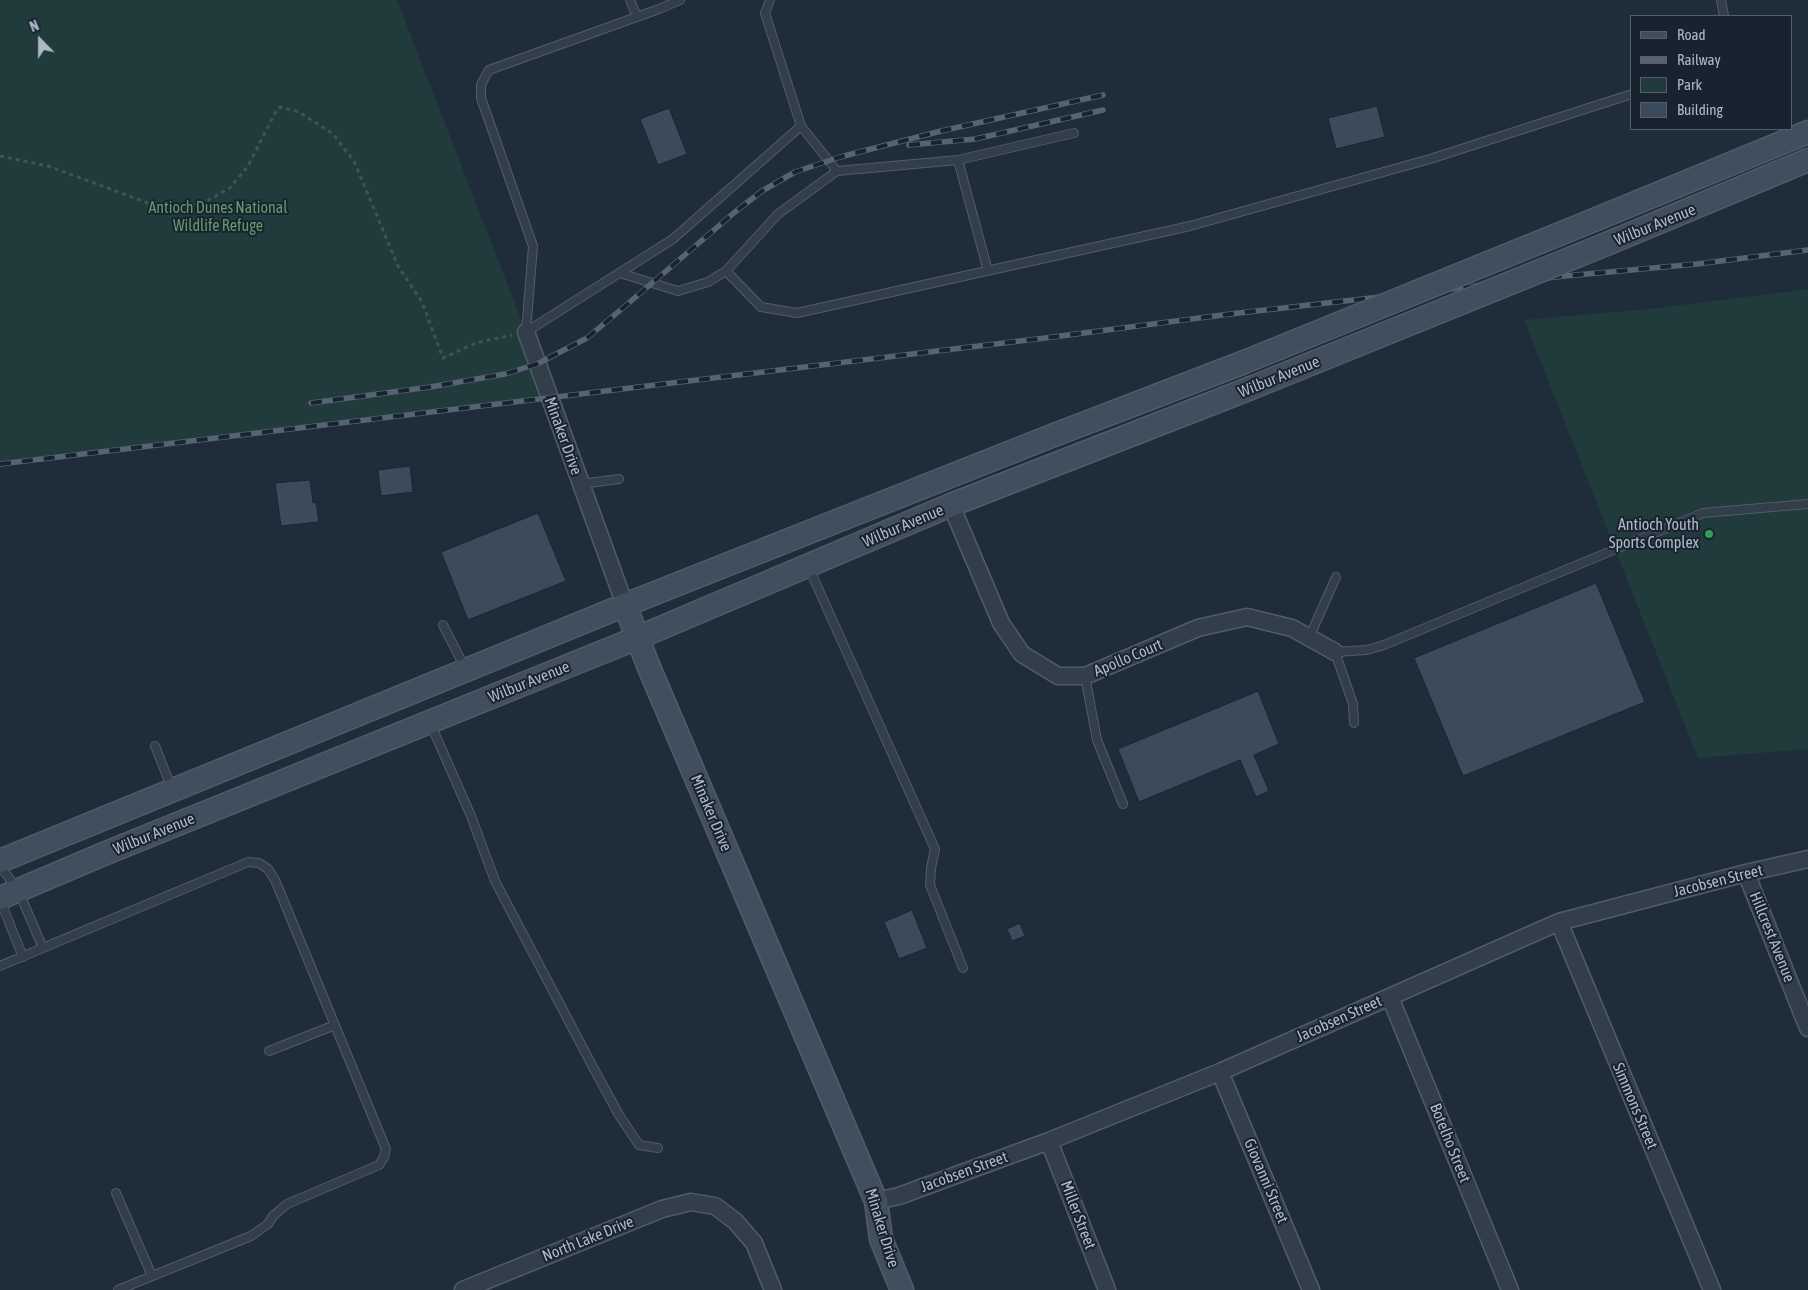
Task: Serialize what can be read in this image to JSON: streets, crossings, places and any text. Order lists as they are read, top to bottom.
{
  "streets": {
    "main road": ["Wilbur Avenue", "Minaker Drive"],
    "street": [
      "Apollo Court",
      "Jacobsen Street",
      "Hillcrest Avenue",
      "Simmons Street",
      "Botelho Street",
      "Giovanni Street",
      "Miller Street",
      "North Lake Drive"
    ]
  },
  "crossings": [
    ["Wilbur Avenue", "Minaker Drive"],
    ["Wilbur Avenue", "Apollo Court"],
    ["Minaker Drive", "Jacobsen Street"],
    ["Jacobsen Street", "Hillcrest Avenue"],
    ["Jacobsen Street", "Simmons Street"],
    ["Jacobsen Street", "Botelho Street"],
    ["Jacobsen Street", "Giovanni Street"],
    ["Jacobsen Street", "Miller Street"]
  ],
  "parks": ["Antioch Dunes National Wildlife Refuge"],
  "places": ["Antioch Youth Sports Complex"],
  "legend": [
    "Road",
    "Railway",
    "Park",
    "Building"
  ],
  "north": "top"
}
